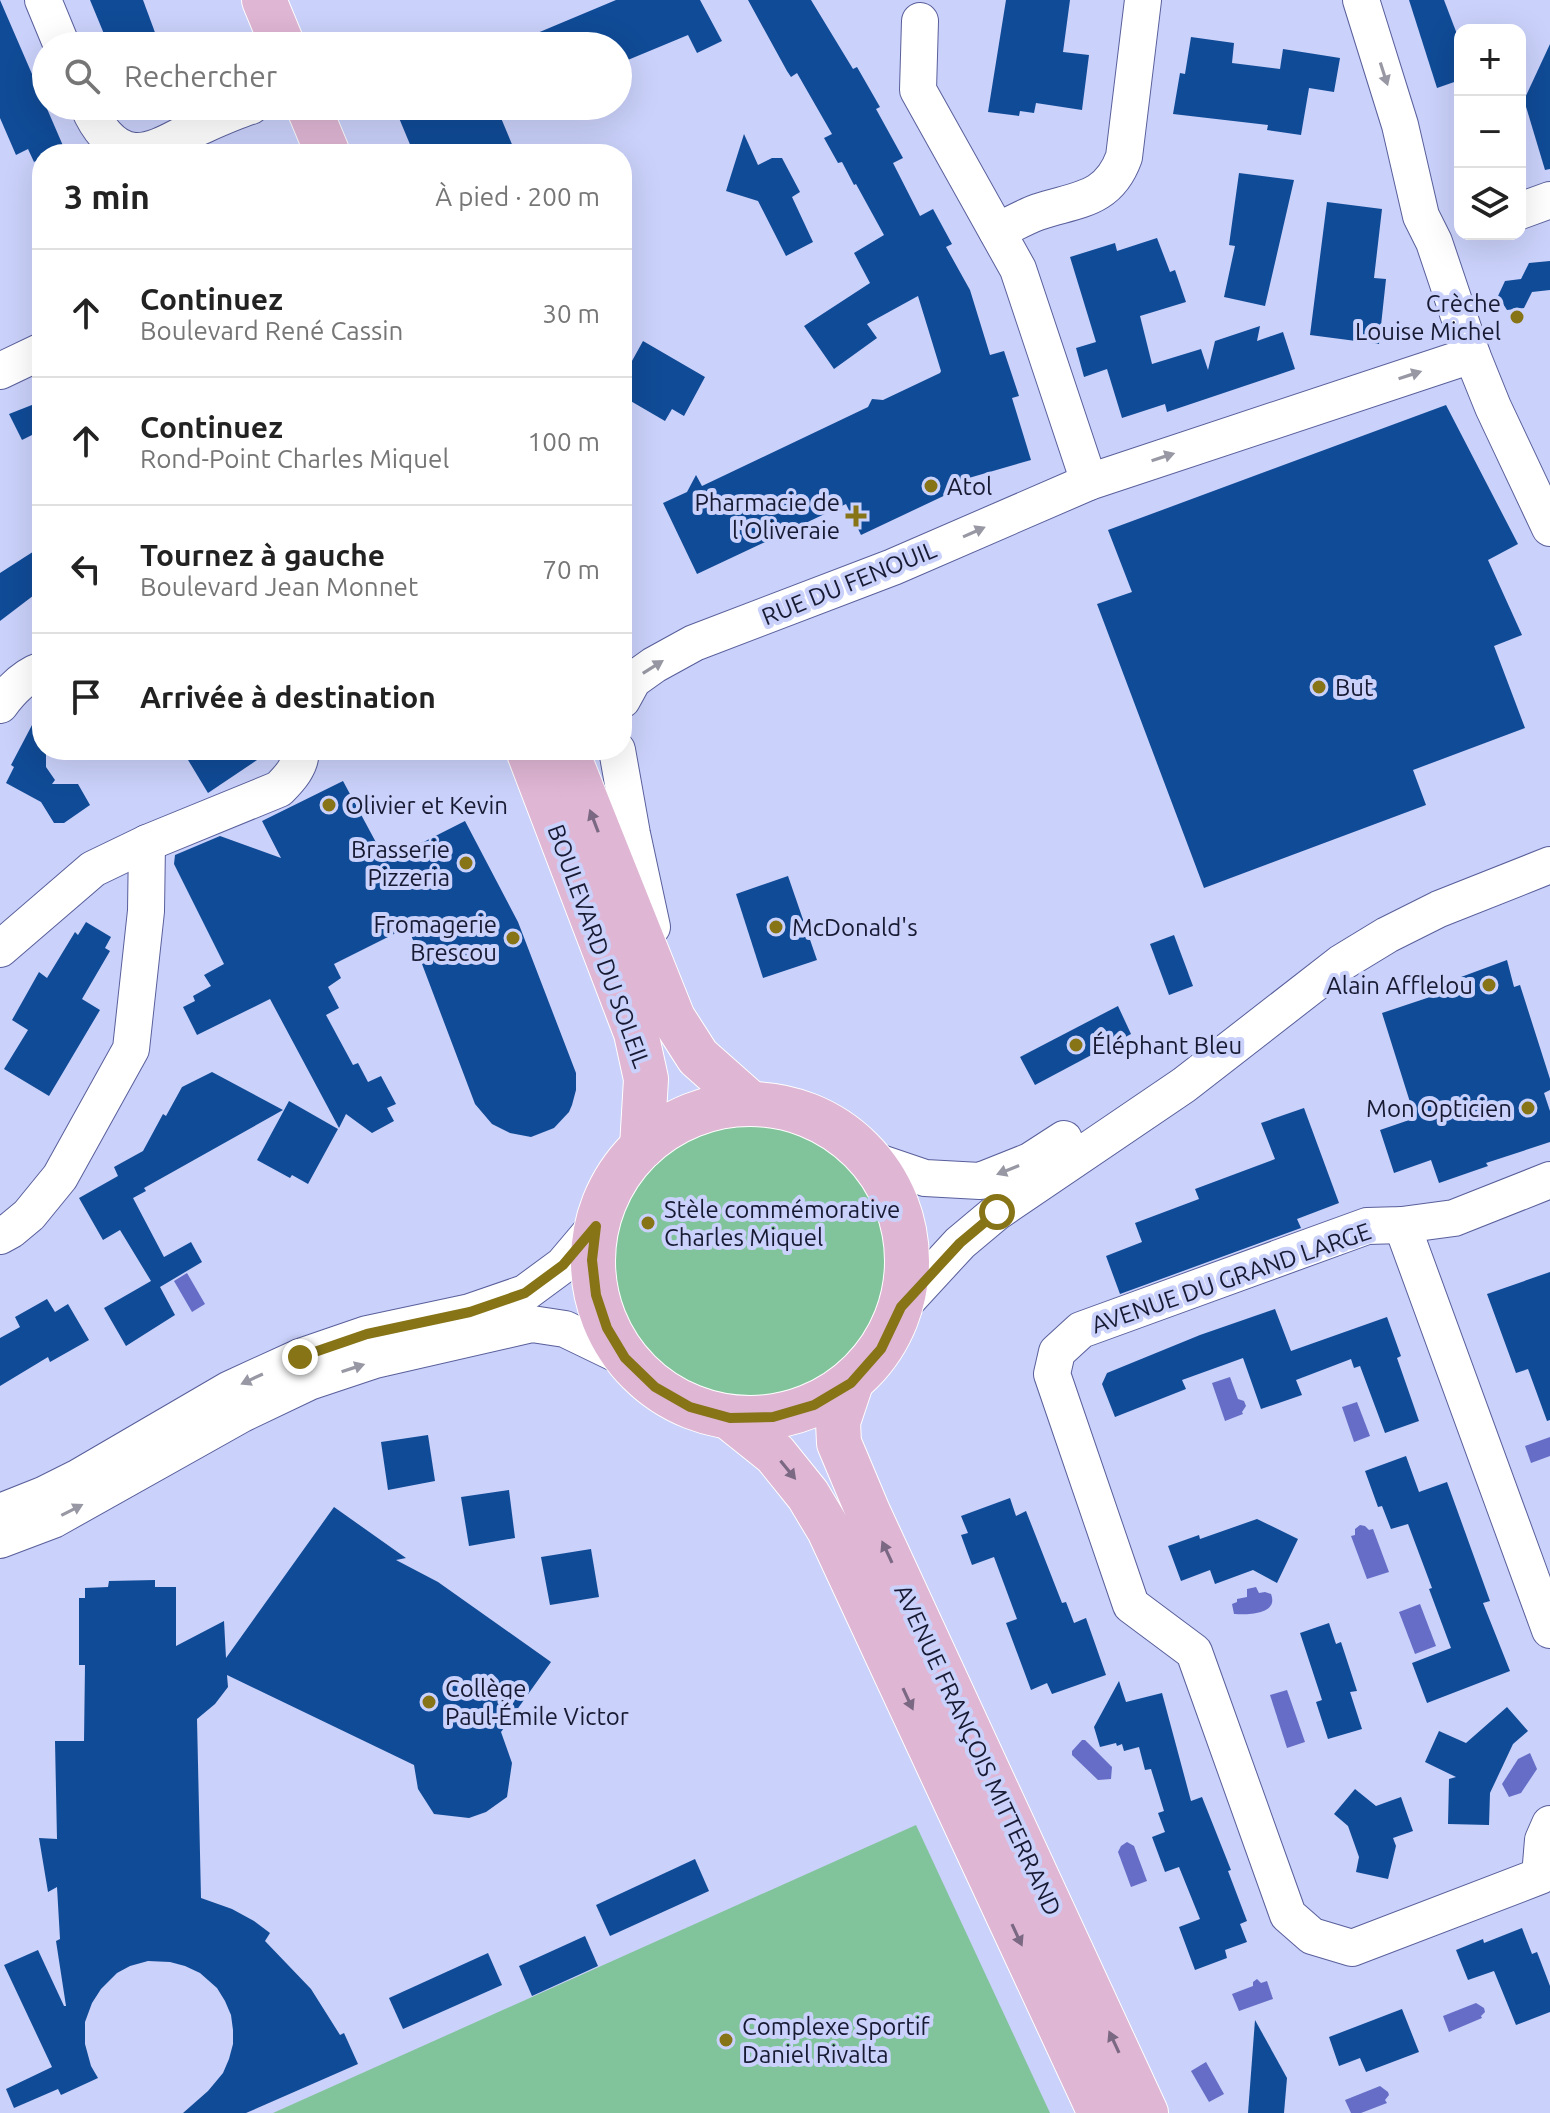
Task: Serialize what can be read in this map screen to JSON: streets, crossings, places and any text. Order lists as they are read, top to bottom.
{
  "streets": {
    "main road": ["BOULEVARD DU SOLEIL", "AVENUE FRANÇOIS MITTERRAND"],
    "street": ["RUE DU FENOUIL", "AVENUE DU GRAND LARGE"]
  },
  "one_way": ["RUE DU FENOUIL"],
  "places": {
    "other": [
      "Crèche Louise Michel",
      "Atol",
      "But",
      "Olivier et Kevin",
      "Brasserie Pizzeria",
      "McDonald's",
      "Fromagerie Brescou",
      "Alain Afflelou",
      "Éléphant Bleu",
      "Mon Opticien",
      "Stèle commémorative Charles Miquel",
      "Collège Paul-Émile Victor",
      "Complexe Sportif Daniel Rivalta"
    ],
    "health": ["Pharmacie de l'Oliveraie"]
  },
  "page": {
    "map_buttons": ["+", "−"],
    "search": "Rechercher",
    "heading": ["3 min", "À pied · 200 m"],
    "list": [
      ["Continuez", "Boulevard René Cassin", "30 m"],
      ["Continuez", "Rond-Point Charles Miquel", "100 m"],
      ["Tournez à gauche", "Boulevard Jean Monnet", "70 m"],
      "Arrivée à destination"
    ]
  }
}
